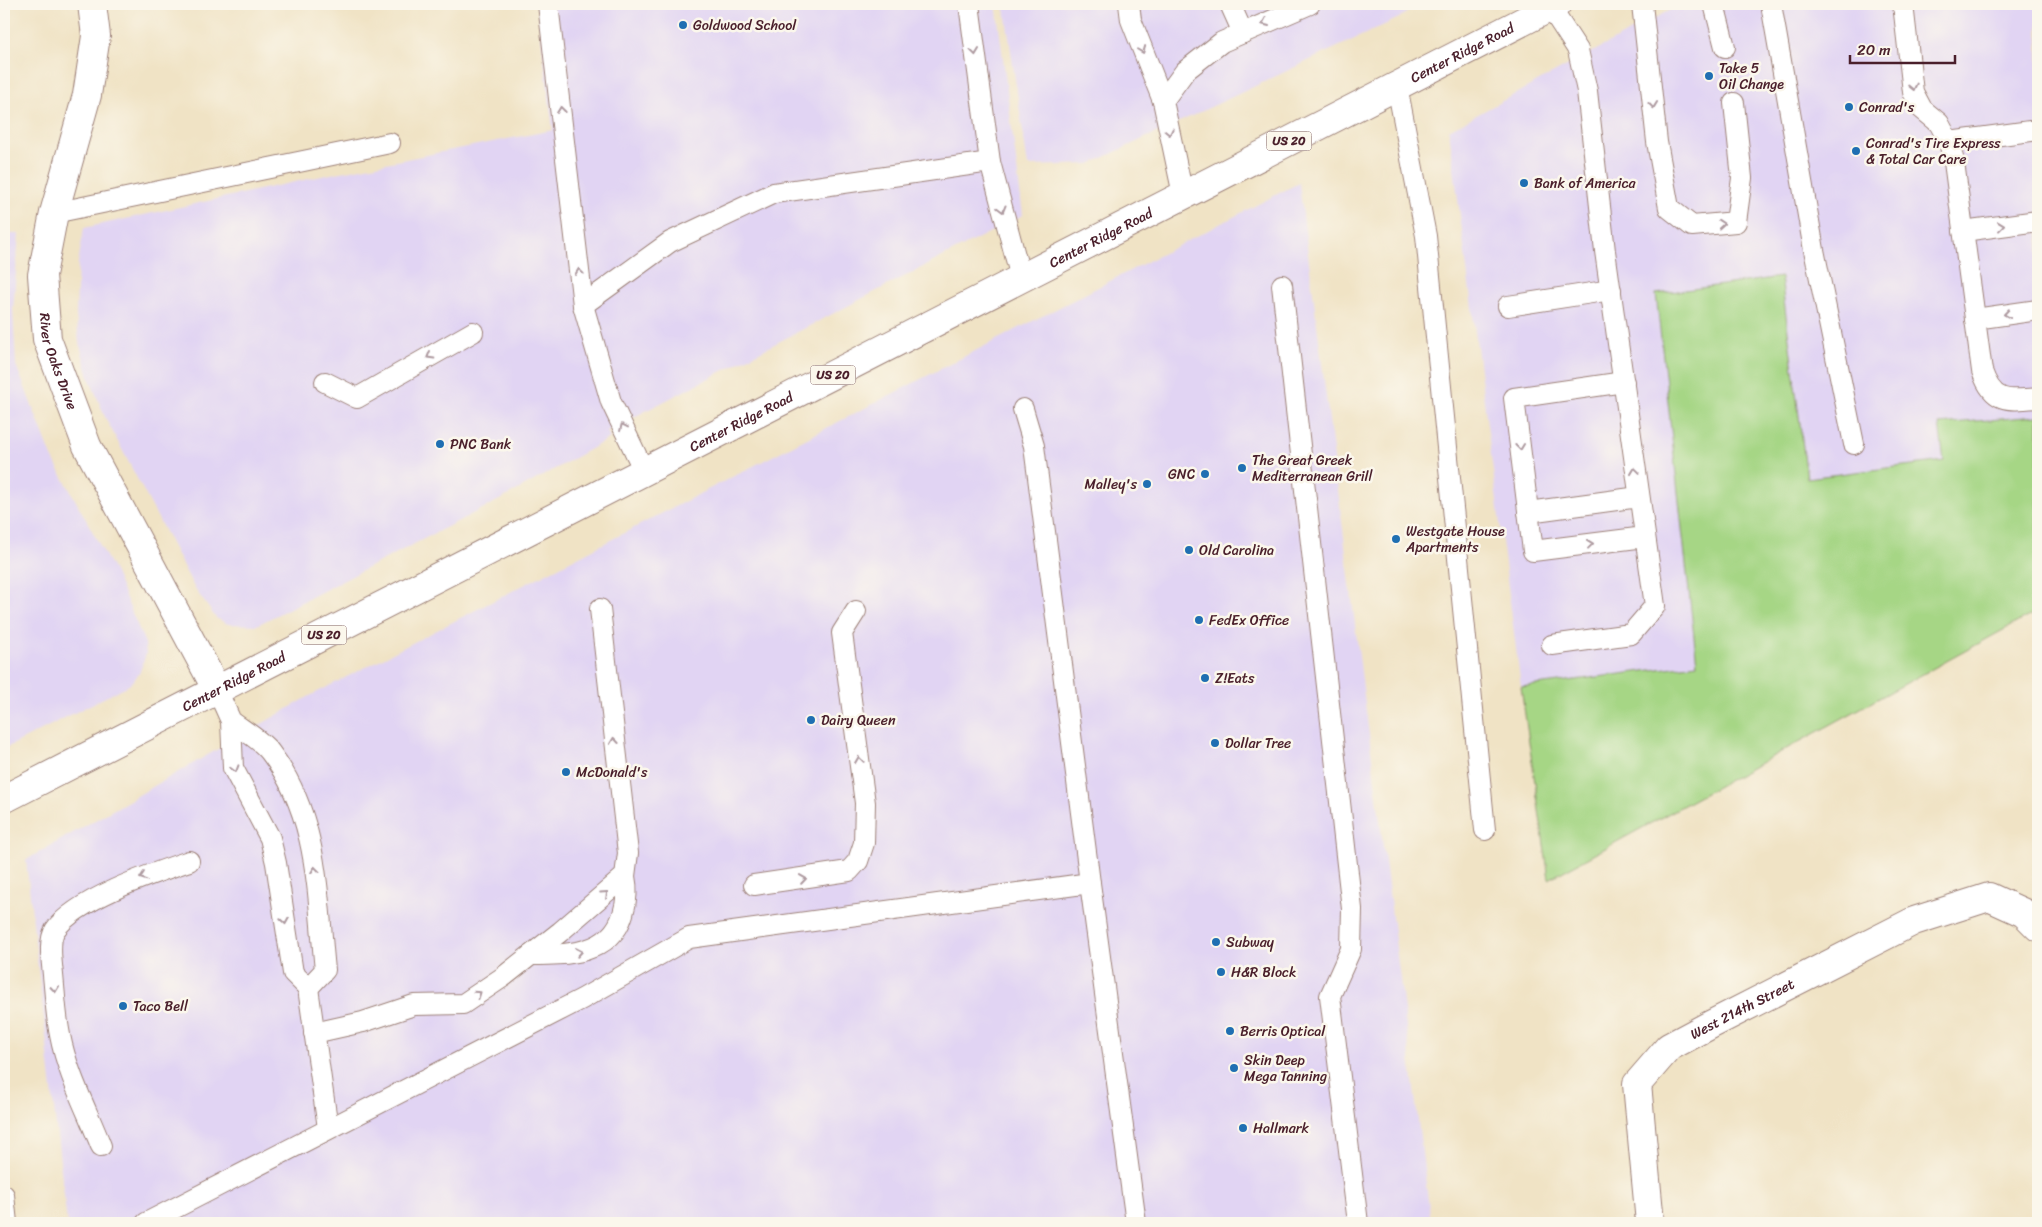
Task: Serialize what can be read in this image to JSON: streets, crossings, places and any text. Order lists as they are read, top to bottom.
{
  "streets": {
    "main road": [
      "Center Ridge Road",
      "US 20",
      "River Oaks Drive",
      "West 214th Street"
    ]
  },
  "crossings": [
    ["Center Ridge Road", "River Oaks Drive"]
  ],
  "places": [
    "Goldwood School",
    "Take 5 Oil Change",
    "Conrad's",
    "Conrad's Tire Express & Total Car Care",
    "Bank of America",
    "PNC Bank",
    "The Great Greek Mediterranean Grill",
    "GNC",
    "Malley's",
    "Westgate House Apartments",
    "Old Carolina",
    "FedEx Office",
    "Z!Eats",
    "Dairy Queen",
    "Dollar Tree",
    "McDonald's",
    "Subway",
    "H&R Block",
    "Taco Bell",
    "Berris Optical",
    "Skin Deep Mega Tanning",
    "Hallmark"
  ],
  "scale_bar": "20 m"
}
